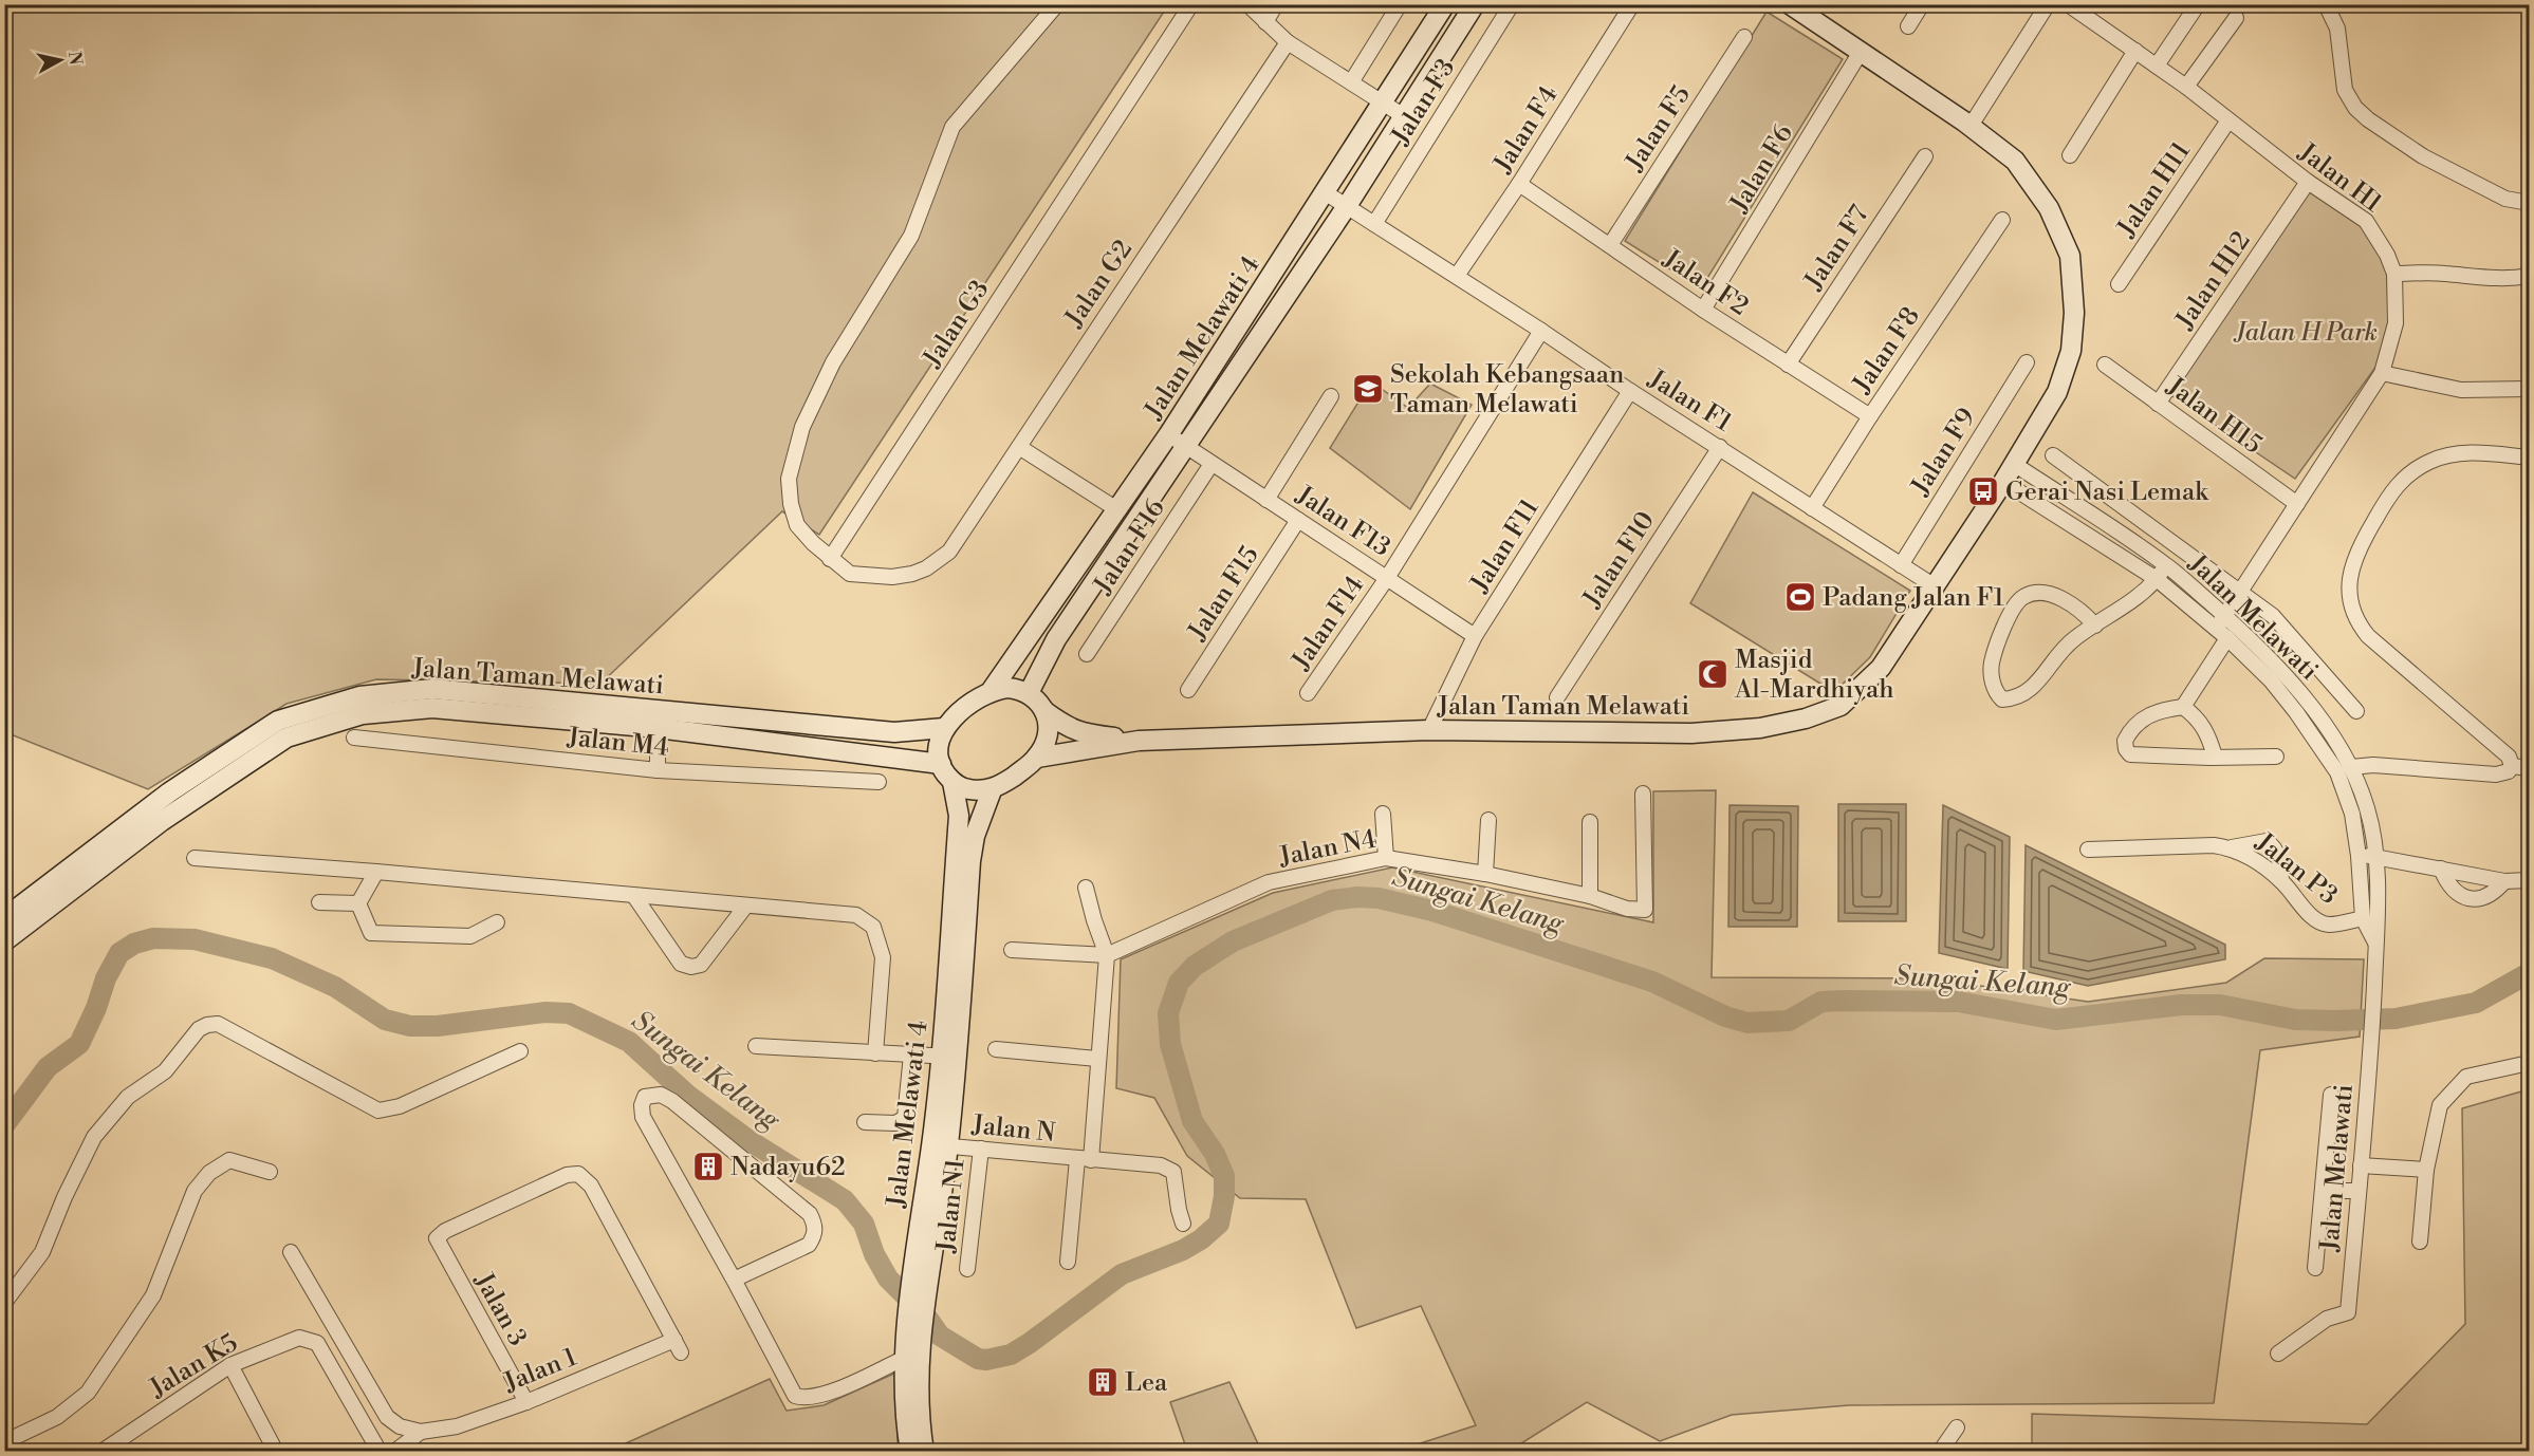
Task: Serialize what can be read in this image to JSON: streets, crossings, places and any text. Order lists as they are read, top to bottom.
{
  "streets": {
    "main road": ["Jalan Melawati 4", "Jalan Taman Melawati"],
    "street": [
      "Jalan F3",
      "Jalan F5",
      "Jalan F4",
      "Jalan F6",
      "Jalan H1",
      "Jalan H11",
      "Jalan F7",
      "Jalan H12",
      "Jalan F2",
      "Jalan G2",
      "Jalan G3",
      "Jalan F8",
      "Jalan F1",
      "Jalan H15",
      "Jalan F9",
      "Jalan F13",
      "Jalan F11",
      "Jalan F16",
      "Jalan F10",
      "Jalan F15",
      "Jalan Melawati",
      "Jalan F14",
      "Jalan M4",
      "Jalan N4",
      "Jalan P3",
      "Jalan N",
      "Jalan N1",
      "Jalan 3",
      "Jalan K5",
      "Jalan 1"
    ]
  },
  "crossings": [
    ["Jalan F3", "Jalan F1"],
    ["Jalan F5", "Jalan F2"],
    ["Jalan F4", "Jalan F2"],
    ["Jalan F4", "Jalan F1"],
    ["Jalan F6", "Jalan F2"],
    ["Jalan F6", "Jalan Taman Melawati"],
    ["Jalan H1", "Jalan H11"],
    ["Jalan H1", "Jalan H12"],
    ["Jalan H1", "Jalan H15"],
    ["Jalan H1", "Jalan Melawati"],
    ["Jalan F7", "Jalan F2"],
    ["Jalan H12", "Jalan H15"],
    ["Jalan F2", "Jalan F8"],
    ["Jalan G2", "Jalan G3"],
    ["Jalan Melawati 4", "Jalan F1"],
    ["Jalan Melawati 4", "Jalan F13"],
    ["Jalan Melawati 4", "Jalan Taman Melawati"],
    ["Jalan Melawati 4", "Jalan N"],
    ["Jalan F8", "Jalan F1"],
    ["Jalan F1", "Jalan F9"],
    ["Jalan F1", "Jalan F11"],
    ["Jalan F1", "Jalan F10"],
    ["Jalan F1", "Jalan F14"],
    ["Jalan F1", "Jalan Taman Melawati"],
    ["Jalan F13", "Jalan F11"],
    ["Jalan F13", "Jalan F16"],
    ["Jalan F13", "Jalan F15"],
    ["Jalan F13", "Jalan F14"],
    ["Jalan F11", "Jalan Taman Melawati"],
    ["Jalan Melawati", "Jalan Taman Melawati"],
    ["Jalan Melawati", "Jalan P3"],
    ["Jalan N", "Jalan N1"],
    ["Jalan 3", "Jalan 1"]
  ],
  "water": ["Sungai Kelang"],
  "parks": ["Jalan H Park"],
  "places": {
    "school or university": ["Sekolah Kebangsaan Taman Melawati"],
    "bus stop": ["Gerai Nasi Lemak"],
    "sports": ["Padang Jalan F1"],
    "mosque": ["Masjid Al-Mardhiyah"],
    "building": ["Nadayu62", "Lea"]
  },
  "north": "right"
}
